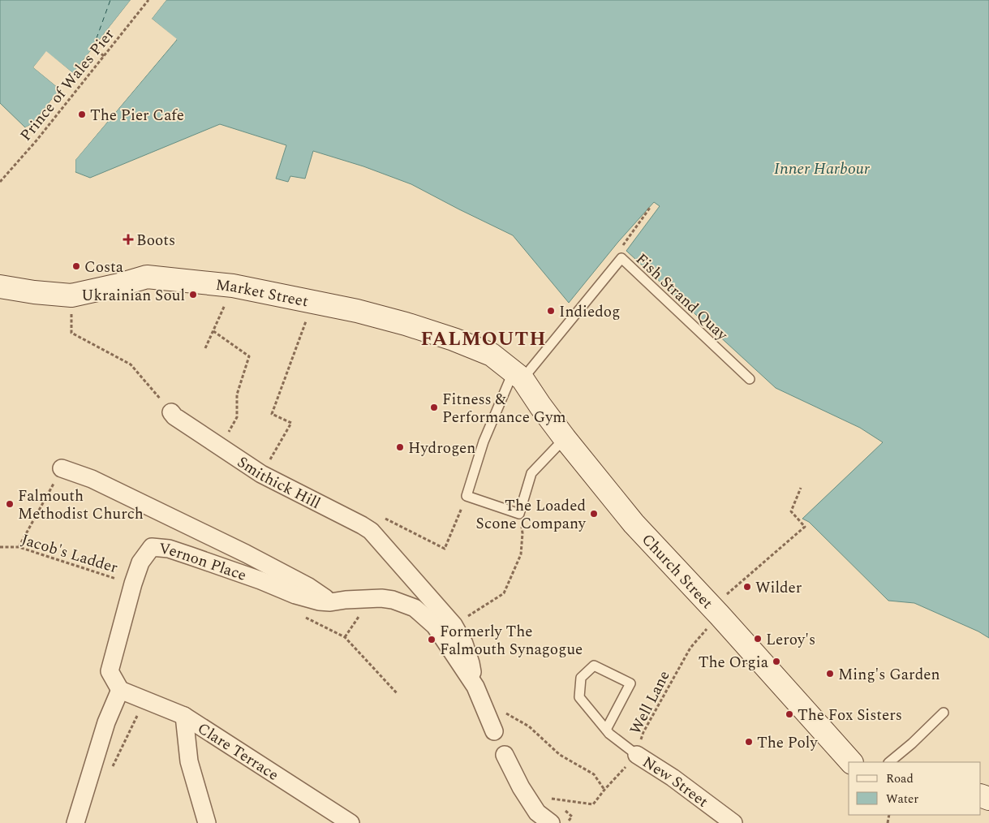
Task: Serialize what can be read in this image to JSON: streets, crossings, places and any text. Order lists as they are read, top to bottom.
{
  "streets": {
    "street": [
      "Market Street",
      "Smithick Hill",
      "Vernon Place",
      "Church Street",
      "Clare Terrace",
      "New Street"
    ],
    "lane": ["Fish Strand Quay"],
    "path": ["Prince of Wales Pier", "Jacob's Ladder", "Well Lane"]
  },
  "crossings": [
    ["Market Street", "Fish Strand Quay"],
    ["Market Street", "Church Street"],
    ["Fish Strand Quay", "Church Street"],
    ["Smithick Hill", "Vernon Place"],
    ["Jacob's Ladder", "Vernon Place"],
    ["Vernon Place", "Clare Terrace"],
    ["Church Street", "Well Lane"],
    ["Well Lane", "New Street"]
  ],
  "districts": ["FALMOUTH"],
  "water": ["Inner Harbour"],
  "places": {
    "other": [
      "The Pier Cafe",
      "Costa",
      "Ukrainian Soul",
      "Indiedog",
      "Fitness & Performance Gym",
      "Hydrogen",
      "Falmouth Methodist Church",
      "The Loaded Scone Company",
      "Wilder",
      "Leroy's",
      "Formerly The Falmouth Synagogue",
      "The Orgia",
      "Ming's Garden",
      "The Fox Sisters",
      "The Poly"
    ],
    "health": ["Boots"]
  },
  "legend": ["Road", "Water"]
}
